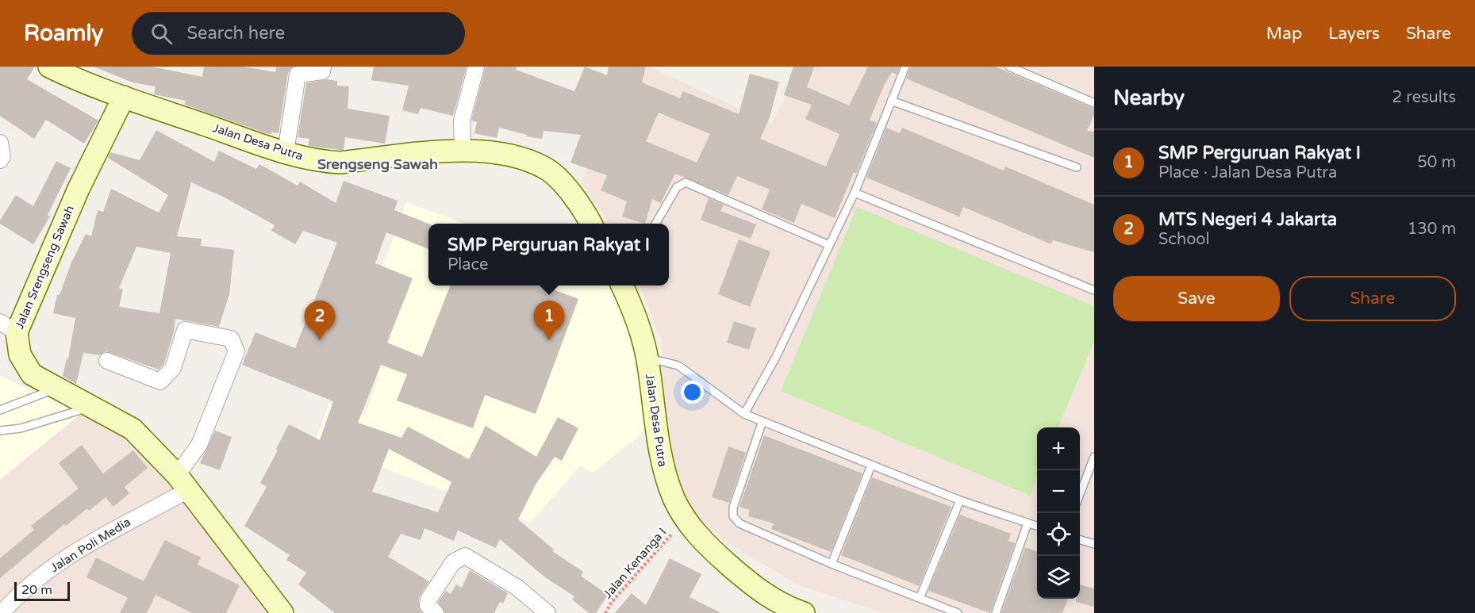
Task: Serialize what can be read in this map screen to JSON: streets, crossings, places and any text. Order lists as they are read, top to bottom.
{
  "streets": {
    "street": ["Jalan Desa Putra", "Jalan Srengseng Sawah", "Jalan Poli Media"],
    "path": ["Jalan Kenanga I"]
  },
  "crossings": [
    ["Jalan Desa Putra", "Jalan Srengseng Sawah"],
    ["Jalan Srengseng Sawah", "Jalan Poli Media"]
  ],
  "districts": ["Srengseng Sawah"],
  "scale_bar": "20 m",
  "page": {
    "header": "Roamly",
    "search": "Search here",
    "nav": ["Map", "Layers", "Share"],
    "heading": ["Nearby", "2 results"],
    "list": [
      {
        "mark": "1",
        "name": "SMP Perguruan Rakyat I",
        "note": "Place · Jalan Desa Putra",
        "value": "50 m"
      },
      {
        "mark": "2",
        "name": "MTS Negeri 4 Jakarta",
        "note": "School",
        "value": "130 m"
      }
    ],
    "popup": ["SMP Perguruan Rakyat I", "Place"],
    "buttons": ["Save", "Share"],
    "pins": ["1", "2"],
    "map_buttons": ["+", "−"],
    "scale": "20 m"
  }
}
